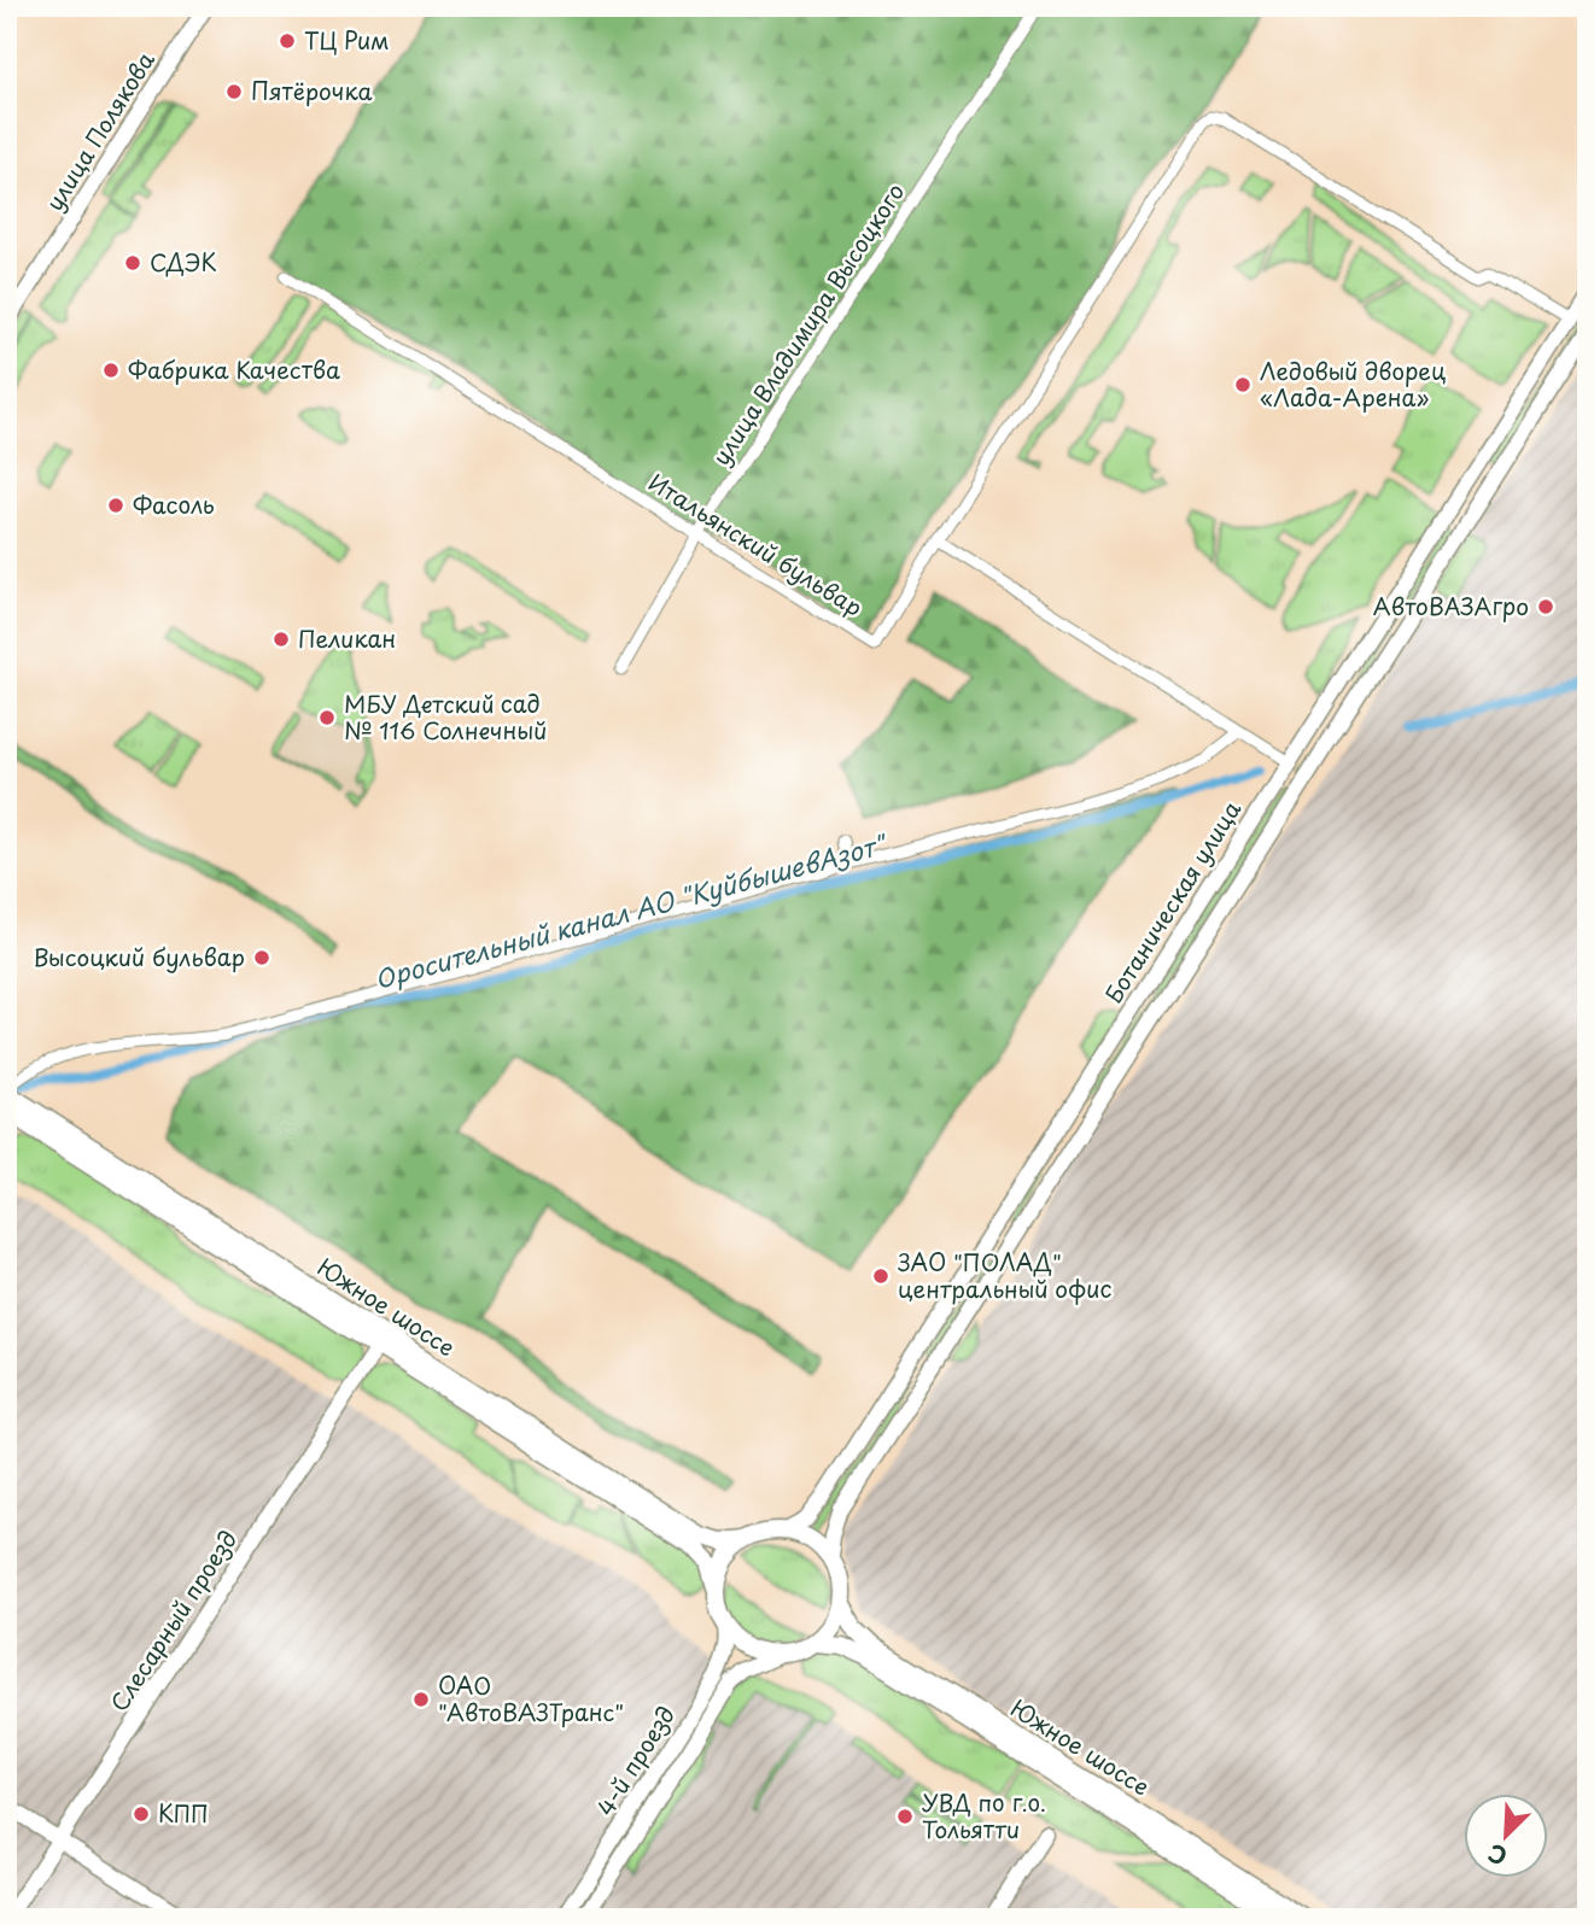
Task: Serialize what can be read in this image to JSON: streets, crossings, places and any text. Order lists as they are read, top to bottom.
{
  "streets": {
    "main road": [
      "улица Полякова",
      "Ботаническая улица",
      "Южное шоссе",
      "Слесарный проезд",
      "4-й проезд"
    ],
    "street": ["улица Владимира Высоцкого", "Итальянский бульвар"]
  },
  "crossings": [
    ["улица Владимира Высоцкого", "Итальянский бульвар"],
    ["Ботаническая улица", "Южное шоссе"],
    ["Ботаническая улица", "4-й проезд"],
    ["Южное шоссе", "Слесарный проезд"],
    ["Южное шоссе", "4-й проезд"]
  ],
  "water": ["Оросительный канал АО \"КуйбышевАзот\""],
  "places": [
    "ТЦ Рим",
    "Пятёрочка",
    "СДЭК",
    "Фабрика Качества",
    "Ледовый дворец «Лада-Арена»",
    "Фасоль",
    "АвтоВАЗАгро",
    "Пеликан",
    "МБУ Детский сад № 116 Солнечный",
    "Высоцкий бульвар",
    "ЗАО \"ПОЛАД\" центральный офис",
    "ОАО \"АвтоВАЗТранс\"",
    "КПП",
    "УВД по г.о. Тольятти"
  ],
  "north": "bottom left"
}
